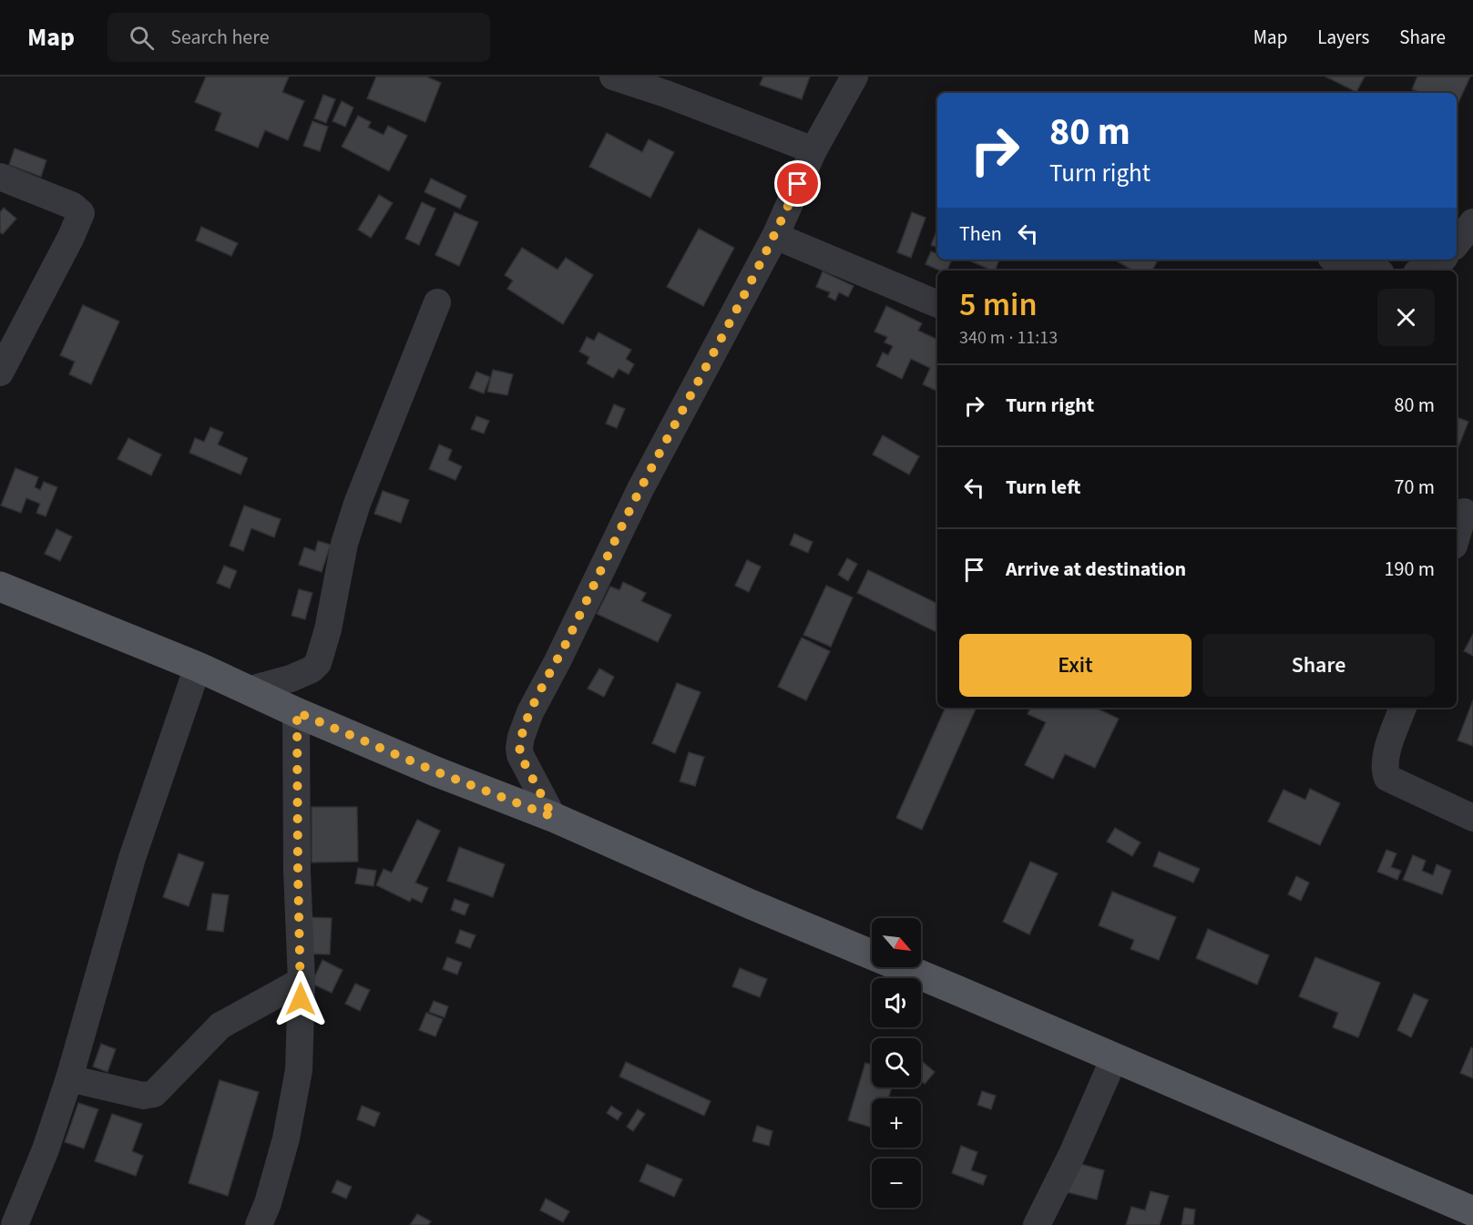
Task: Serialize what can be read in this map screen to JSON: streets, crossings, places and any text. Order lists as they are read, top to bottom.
{
  "north": "bottom right",
  "page": {
    "header": "Map",
    "search": "Search here",
    "nav": ["Map", "Layers", "Share"],
    "turn": ["80 m", "Turn right"],
    "then": "Then",
    "heading": ["5 min", "340 m · 11:13"],
    "list": [
      {
        "name": "Turn right",
        "value": "80 m"
      },
      {
        "name": "Turn left",
        "value": "70 m"
      },
      {
        "name": "Arrive at destination",
        "value": "190 m"
      }
    ],
    "buttons": ["Exit", "Share"],
    "map_buttons": ["+", "−"]
  }
}
